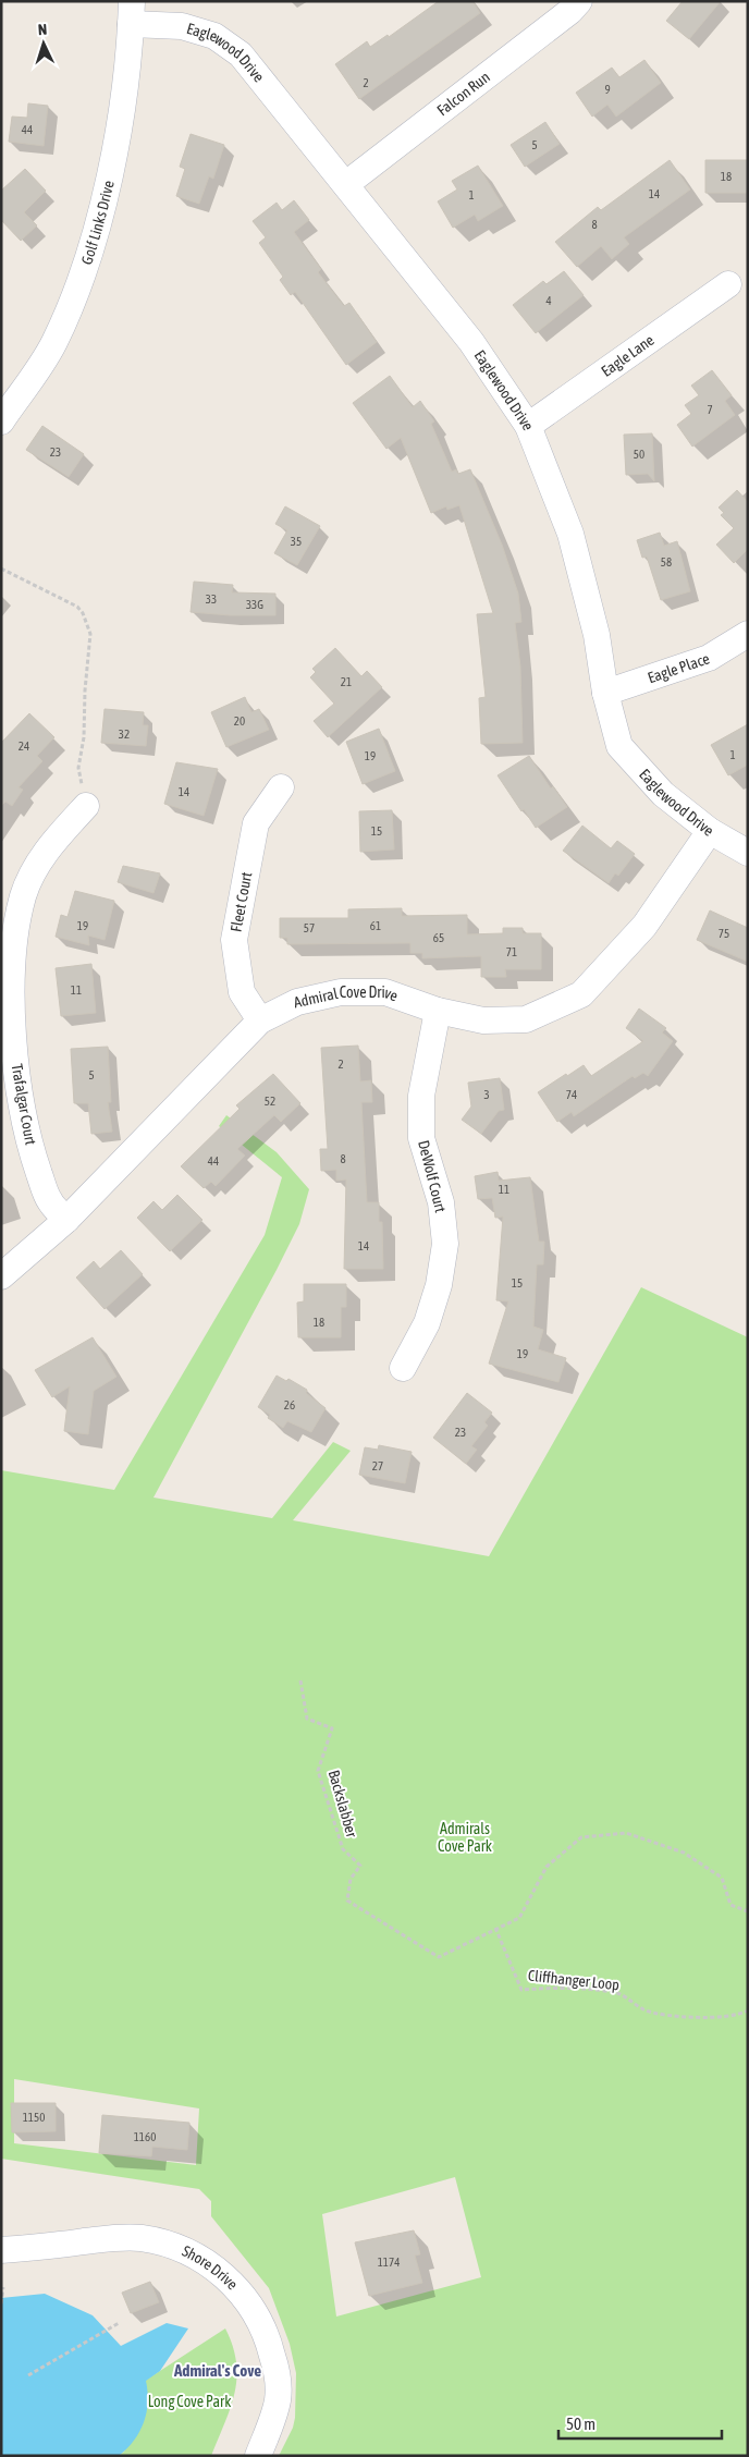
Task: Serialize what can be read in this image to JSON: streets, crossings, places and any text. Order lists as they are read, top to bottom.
{
  "streets": {
    "street": [
      "Eaglewood Drive",
      "Falcon Run",
      "Golf Links Drive",
      "Eagle Lane",
      "Eagle Place",
      "Fleet Court",
      "Admiral Cove Drive",
      "Trafalgar Court",
      "DeWolf Court",
      "Shore Drive"
    ],
    "path": ["Backslabber", "Cliffhanger Loop"]
  },
  "crossings": [
    ["Eaglewood Drive", "Falcon Run"],
    ["Eaglewood Drive", "Golf Links Drive"],
    ["Eaglewood Drive", "Eagle Lane"],
    ["Eaglewood Drive", "Eagle Place"],
    ["Eaglewood Drive", "Admiral Cove Drive"],
    ["Fleet Court", "Admiral Cove Drive"],
    ["Admiral Cove Drive", "Trafalgar Court"],
    ["Admiral Cove Drive", "DeWolf Court"],
    ["Backslabber", "Cliffhanger Loop"]
  ],
  "districts": ["Admiral's Cove"],
  "parks": ["Admirals Cove Park", "Long Cove Park"],
  "house_numbers": [
    "2",
    "9",
    "44",
    "5",
    "18",
    "14",
    "1",
    "8",
    "4",
    "7",
    "23",
    "50",
    "35",
    "58",
    "33",
    "33G",
    "21",
    "20",
    "32",
    "24",
    "1",
    "19",
    "14",
    "15",
    "19",
    "61",
    "57",
    "75",
    "65",
    "71",
    "11",
    "2",
    "5",
    "3",
    "74",
    "52",
    "8",
    "44",
    "11",
    "14",
    "15",
    "18",
    "19",
    "26",
    "23",
    "27",
    "1150",
    "1160",
    "1174"
  ],
  "scale_bar": "50 m",
  "north": "top"
}
